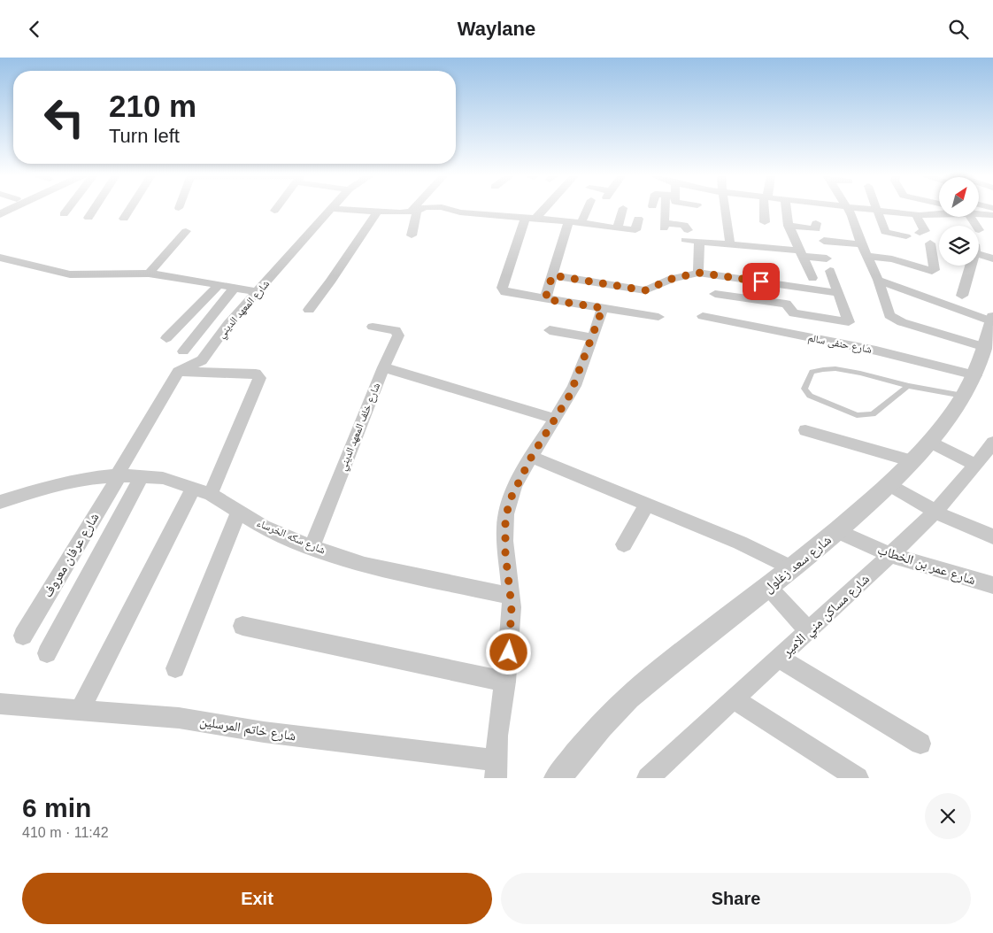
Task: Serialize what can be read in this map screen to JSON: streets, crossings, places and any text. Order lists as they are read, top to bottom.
{
  "streets": {
    "street": [
      "شارع المعهد الديني",
      "شارع حنفى سالم",
      "شارع خلف المعهد الديني",
      "شارع سكه الخرساء",
      "شارع عرفان معروف",
      "شارع سعد زغلول",
      "شارع عمر بن الخطاب",
      "شارع مساكن مني الامير",
      "شارع خاتم المرسلين"
    ]
  },
  "crossings": [
    ["شارع حنفى سالم", "شارع سعد زغلول"],
    ["شارع خلف المعهد الديني", "شارع سكه الخرساء"],
    ["شارع سكه الخرساء", "شارع عرفان معروف"],
    ["شارع سعد زغلول", "شارع عمر بن الخطاب"],
    ["شارع عمر بن الخطاب", "شارع مساكن مني الامير"]
  ],
  "north": "top right",
  "page": {
    "header": "Waylane",
    "turn": ["210 m", "Turn left"],
    "heading": ["6 min", "410 m · 11:42"],
    "buttons": ["Exit", "Share"]
  }
}
